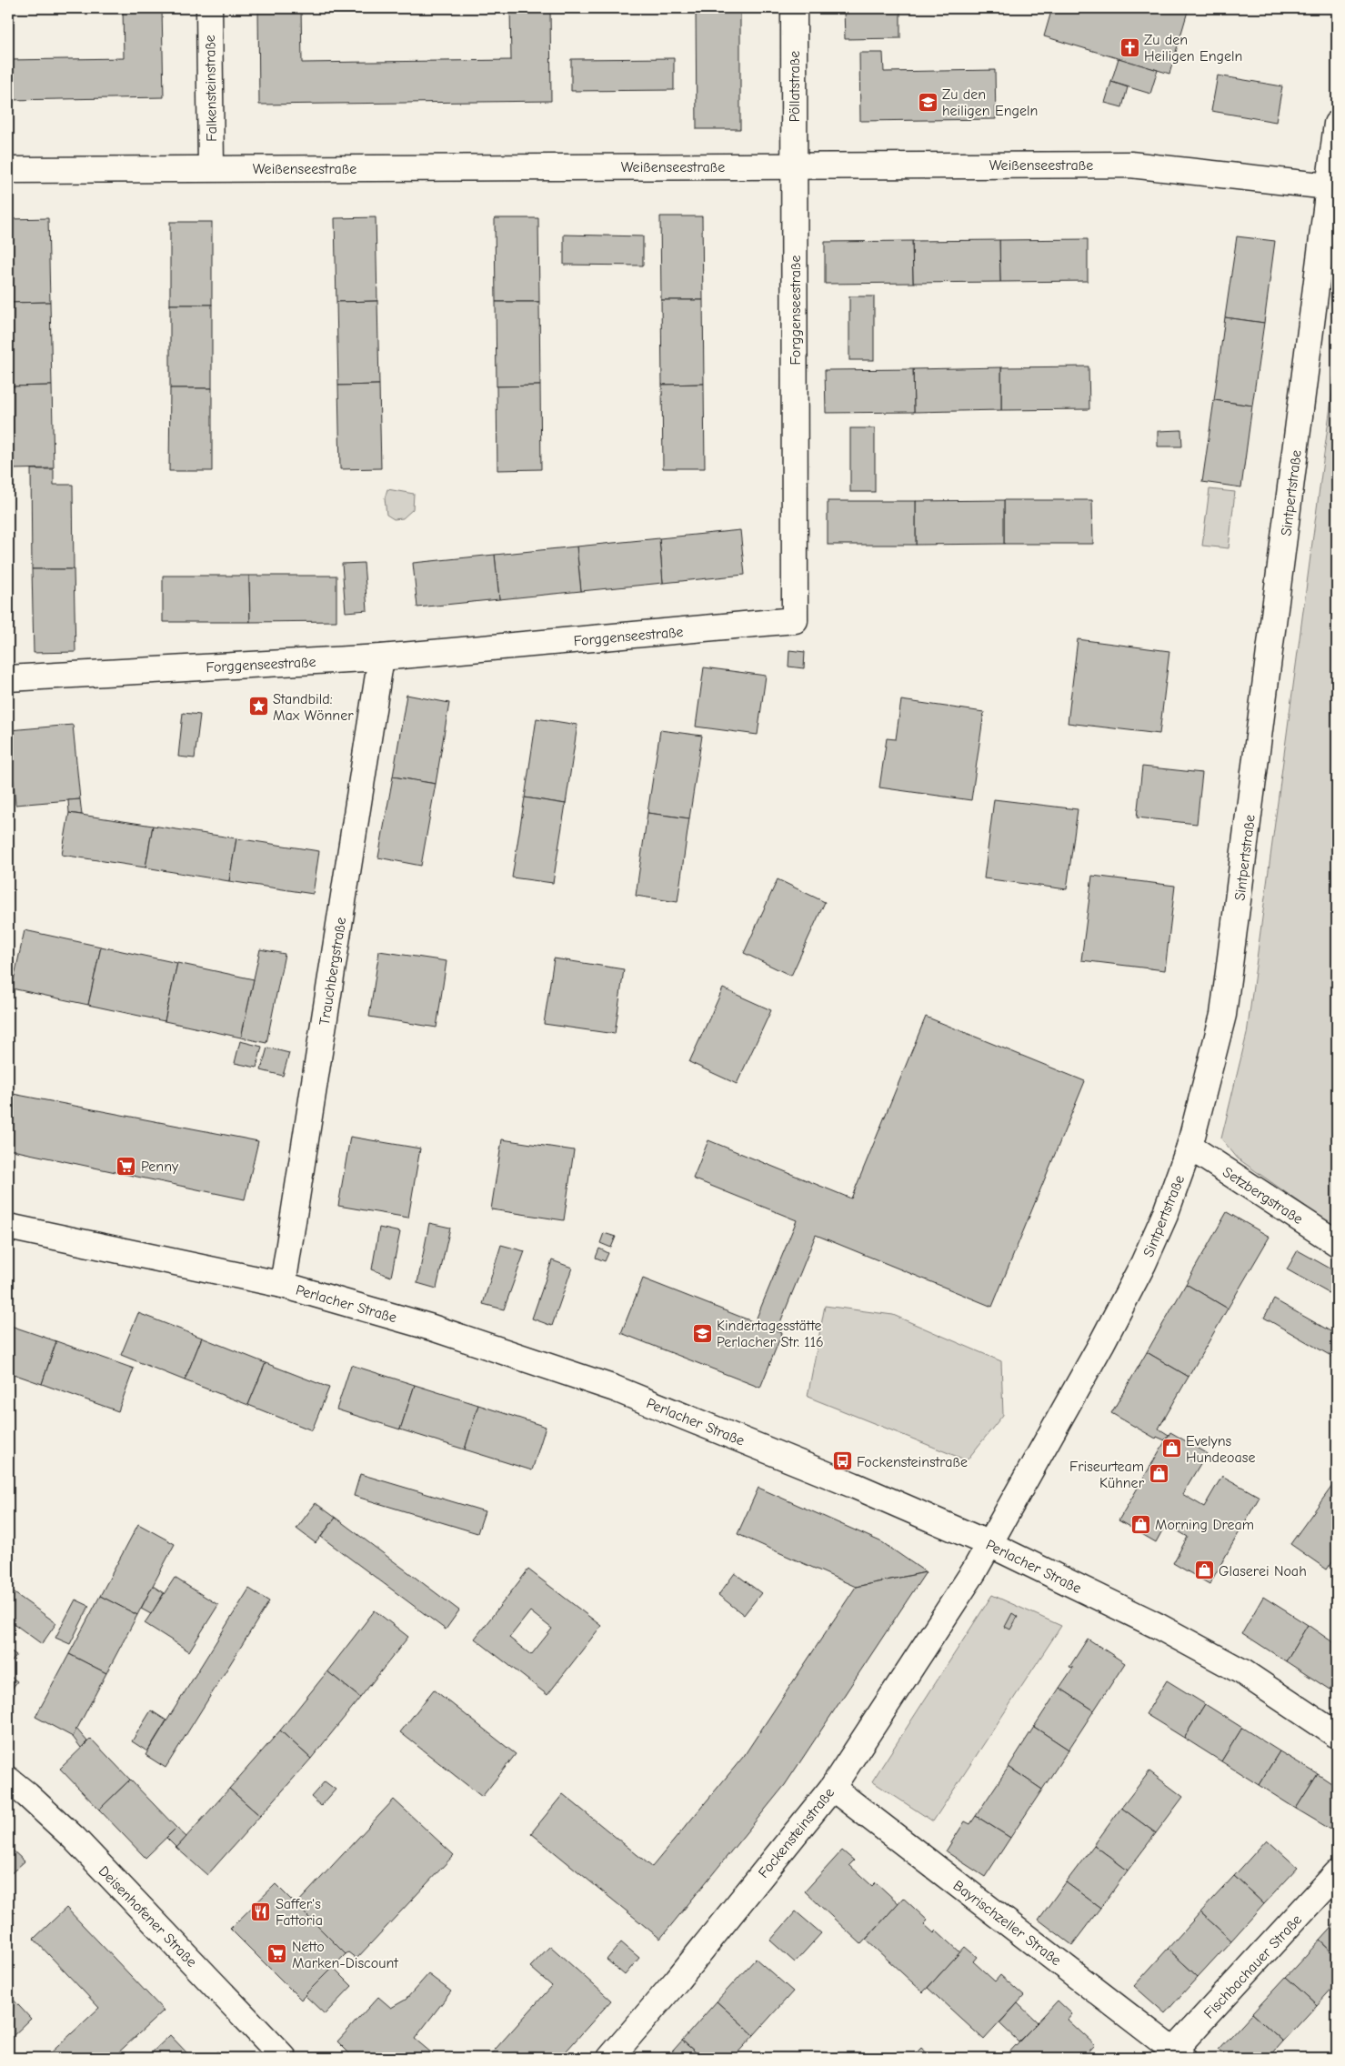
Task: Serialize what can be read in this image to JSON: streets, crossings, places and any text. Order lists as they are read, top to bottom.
{
  "streets": {
    "street": [
      "Pöllatstraße",
      "Falkensteinstraße",
      "Weißenseestraße",
      "Forggenseestraße",
      "Sintpertstraße",
      "Trauchbergstraße",
      "Setzbergstraße",
      "Perlacher Straße",
      "Fockensteinstraße",
      "Deisenhofener Straße",
      "Bayrischzeller Straße",
      "Fischbachauer Straße"
    ]
  },
  "crossings": [
    ["Pöllatstraße", "Weißenseestraße"],
    ["Pöllatstraße", "Forggenseestraße"],
    ["Falkensteinstraße", "Weißenseestraße"],
    ["Weißenseestraße", "Forggenseestraße"],
    ["Weißenseestraße", "Sintpertstraße"],
    ["Forggenseestraße", "Trauchbergstraße"],
    ["Sintpertstraße", "Setzbergstraße"],
    ["Sintpertstraße", "Perlacher Straße"],
    ["Sintpertstraße", "Fockensteinstraße"],
    ["Trauchbergstraße", "Perlacher Straße"],
    ["Perlacher Straße", "Fockensteinstraße"],
    ["Fockensteinstraße", "Bayrischzeller Straße"],
    ["Bayrischzeller Straße", "Fischbachauer Straße"]
  ],
  "places": {
    "church": ["Zu den Heiligen Engeln"],
    "school or university": ["Zu den heiligen Engeln", "Kindertagesstätte Perlacher Str. 116"],
    "place": ["Standbild: Max Wönner"],
    "supermarket": ["Penny", "Netto Marken-Discount"],
    "shop": [
      "Evelyns Hundeoase",
      "Friseurteam Kühner",
      "Morning Dream",
      "Glaserei Noah"
    ],
    "bus stop": ["Fockensteinstraße"],
    "restaurant": ["Saffer's Fattoria"]
  }
}
